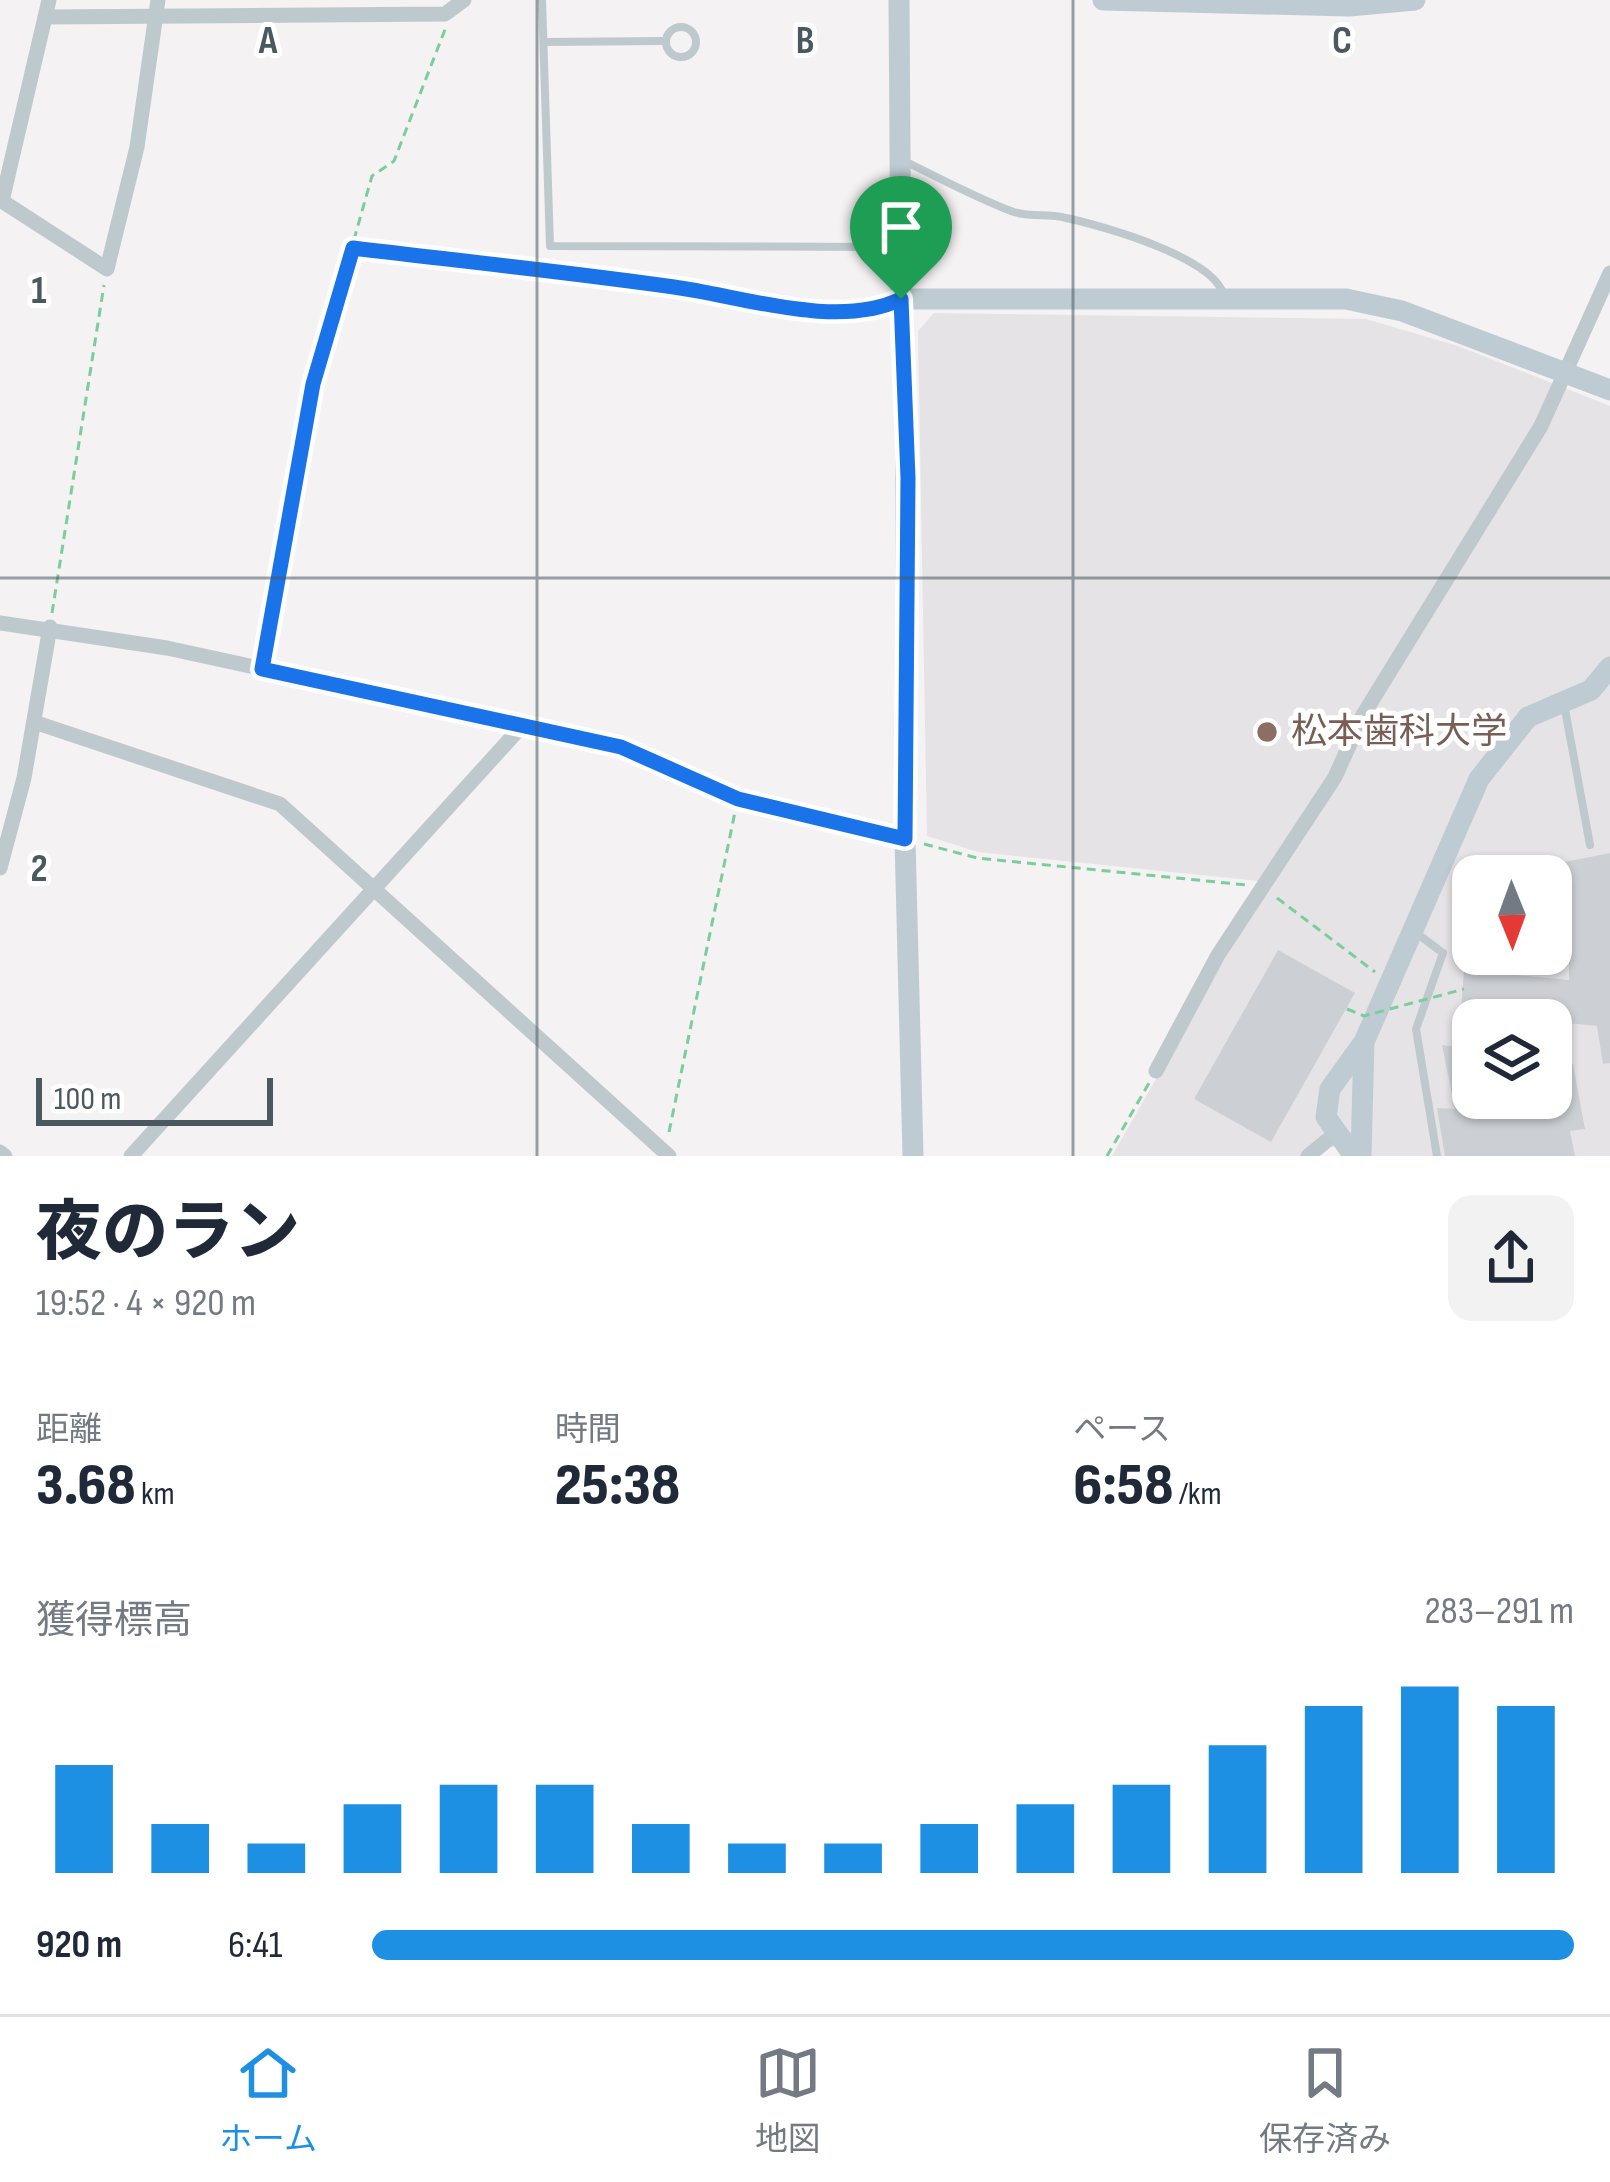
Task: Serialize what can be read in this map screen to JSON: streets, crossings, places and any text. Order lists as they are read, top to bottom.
{
  "places": ["松本歯科大学"],
  "scale_bar": "100 m",
  "north": "bottom",
  "page": {
    "scale": "100 m",
    "heading": ["夜のラン", "19:52 · 4 × 920 m"],
    "stats": [
      ["距離", "3.68 km"],
      ["時間", "25:38"],
      ["ペース", "6:58 /km"]
    ],
    "chart": ["獲得標高", "283–291 m"],
    "list": [
      {
        "name": "920 m",
        "note": "6:41"
      }
    ],
    "tabs": ["ホーム", "地図", "保存済み"]
  },
  "grid": {
    "columns": ["A", "B", "C"],
    "rows": ["1", "2"]
  }
}
